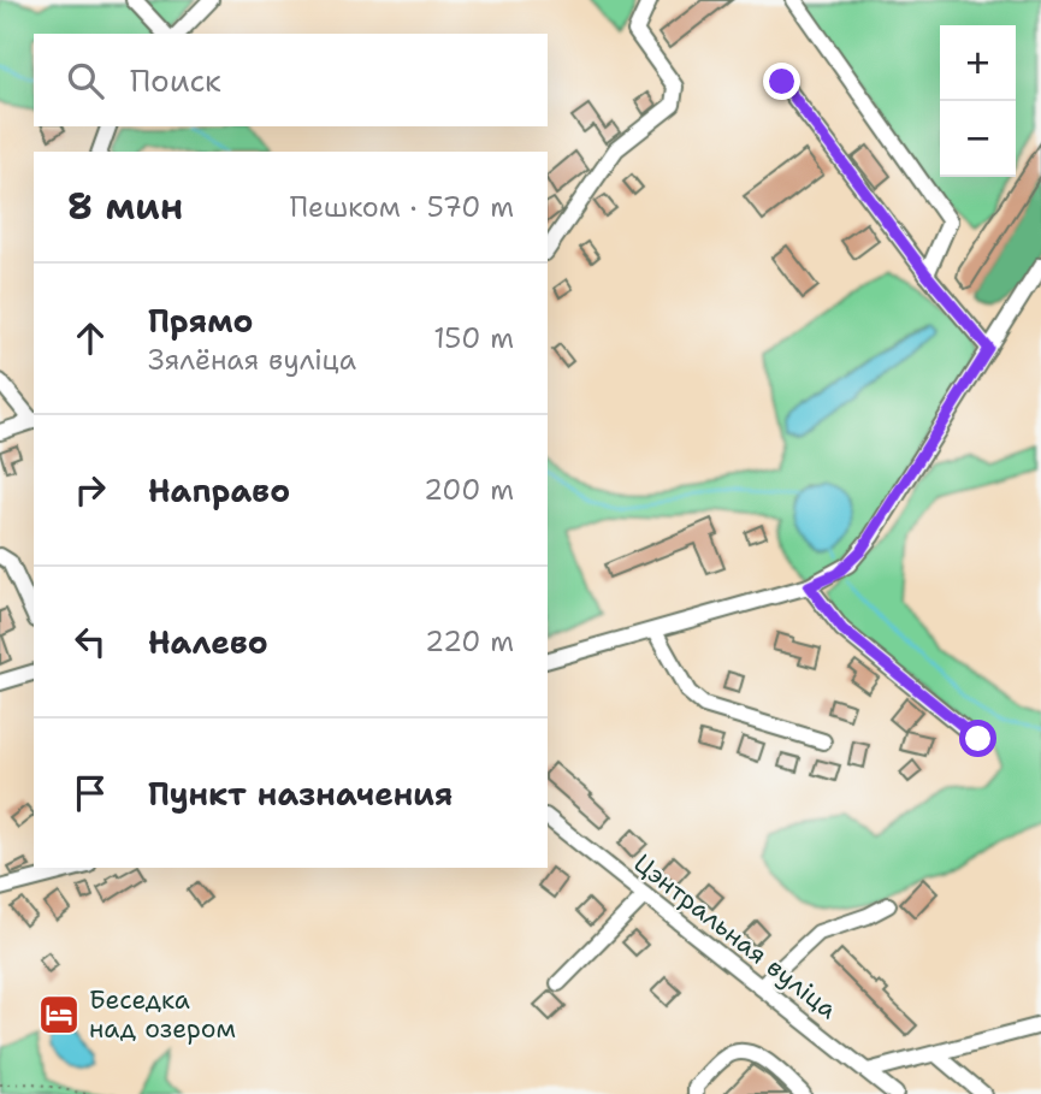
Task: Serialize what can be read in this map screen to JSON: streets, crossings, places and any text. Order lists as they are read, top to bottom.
{
  "streets": {
    "street": ["Цэнтральная вуліца"]
  },
  "places": {
    "hotel": ["Беседка над озером"]
  },
  "page": {
    "map_buttons": ["+", "−"],
    "search": "Поиск",
    "heading": ["8 мин", "Пешком · 570 m"],
    "list": [
      ["Прямо", "Зялёная вуліца", "150 m"],
      ["Направо", "200 m"],
      ["Налево", "220 m"],
      "Пункт назначения"
    ]
  }
}
